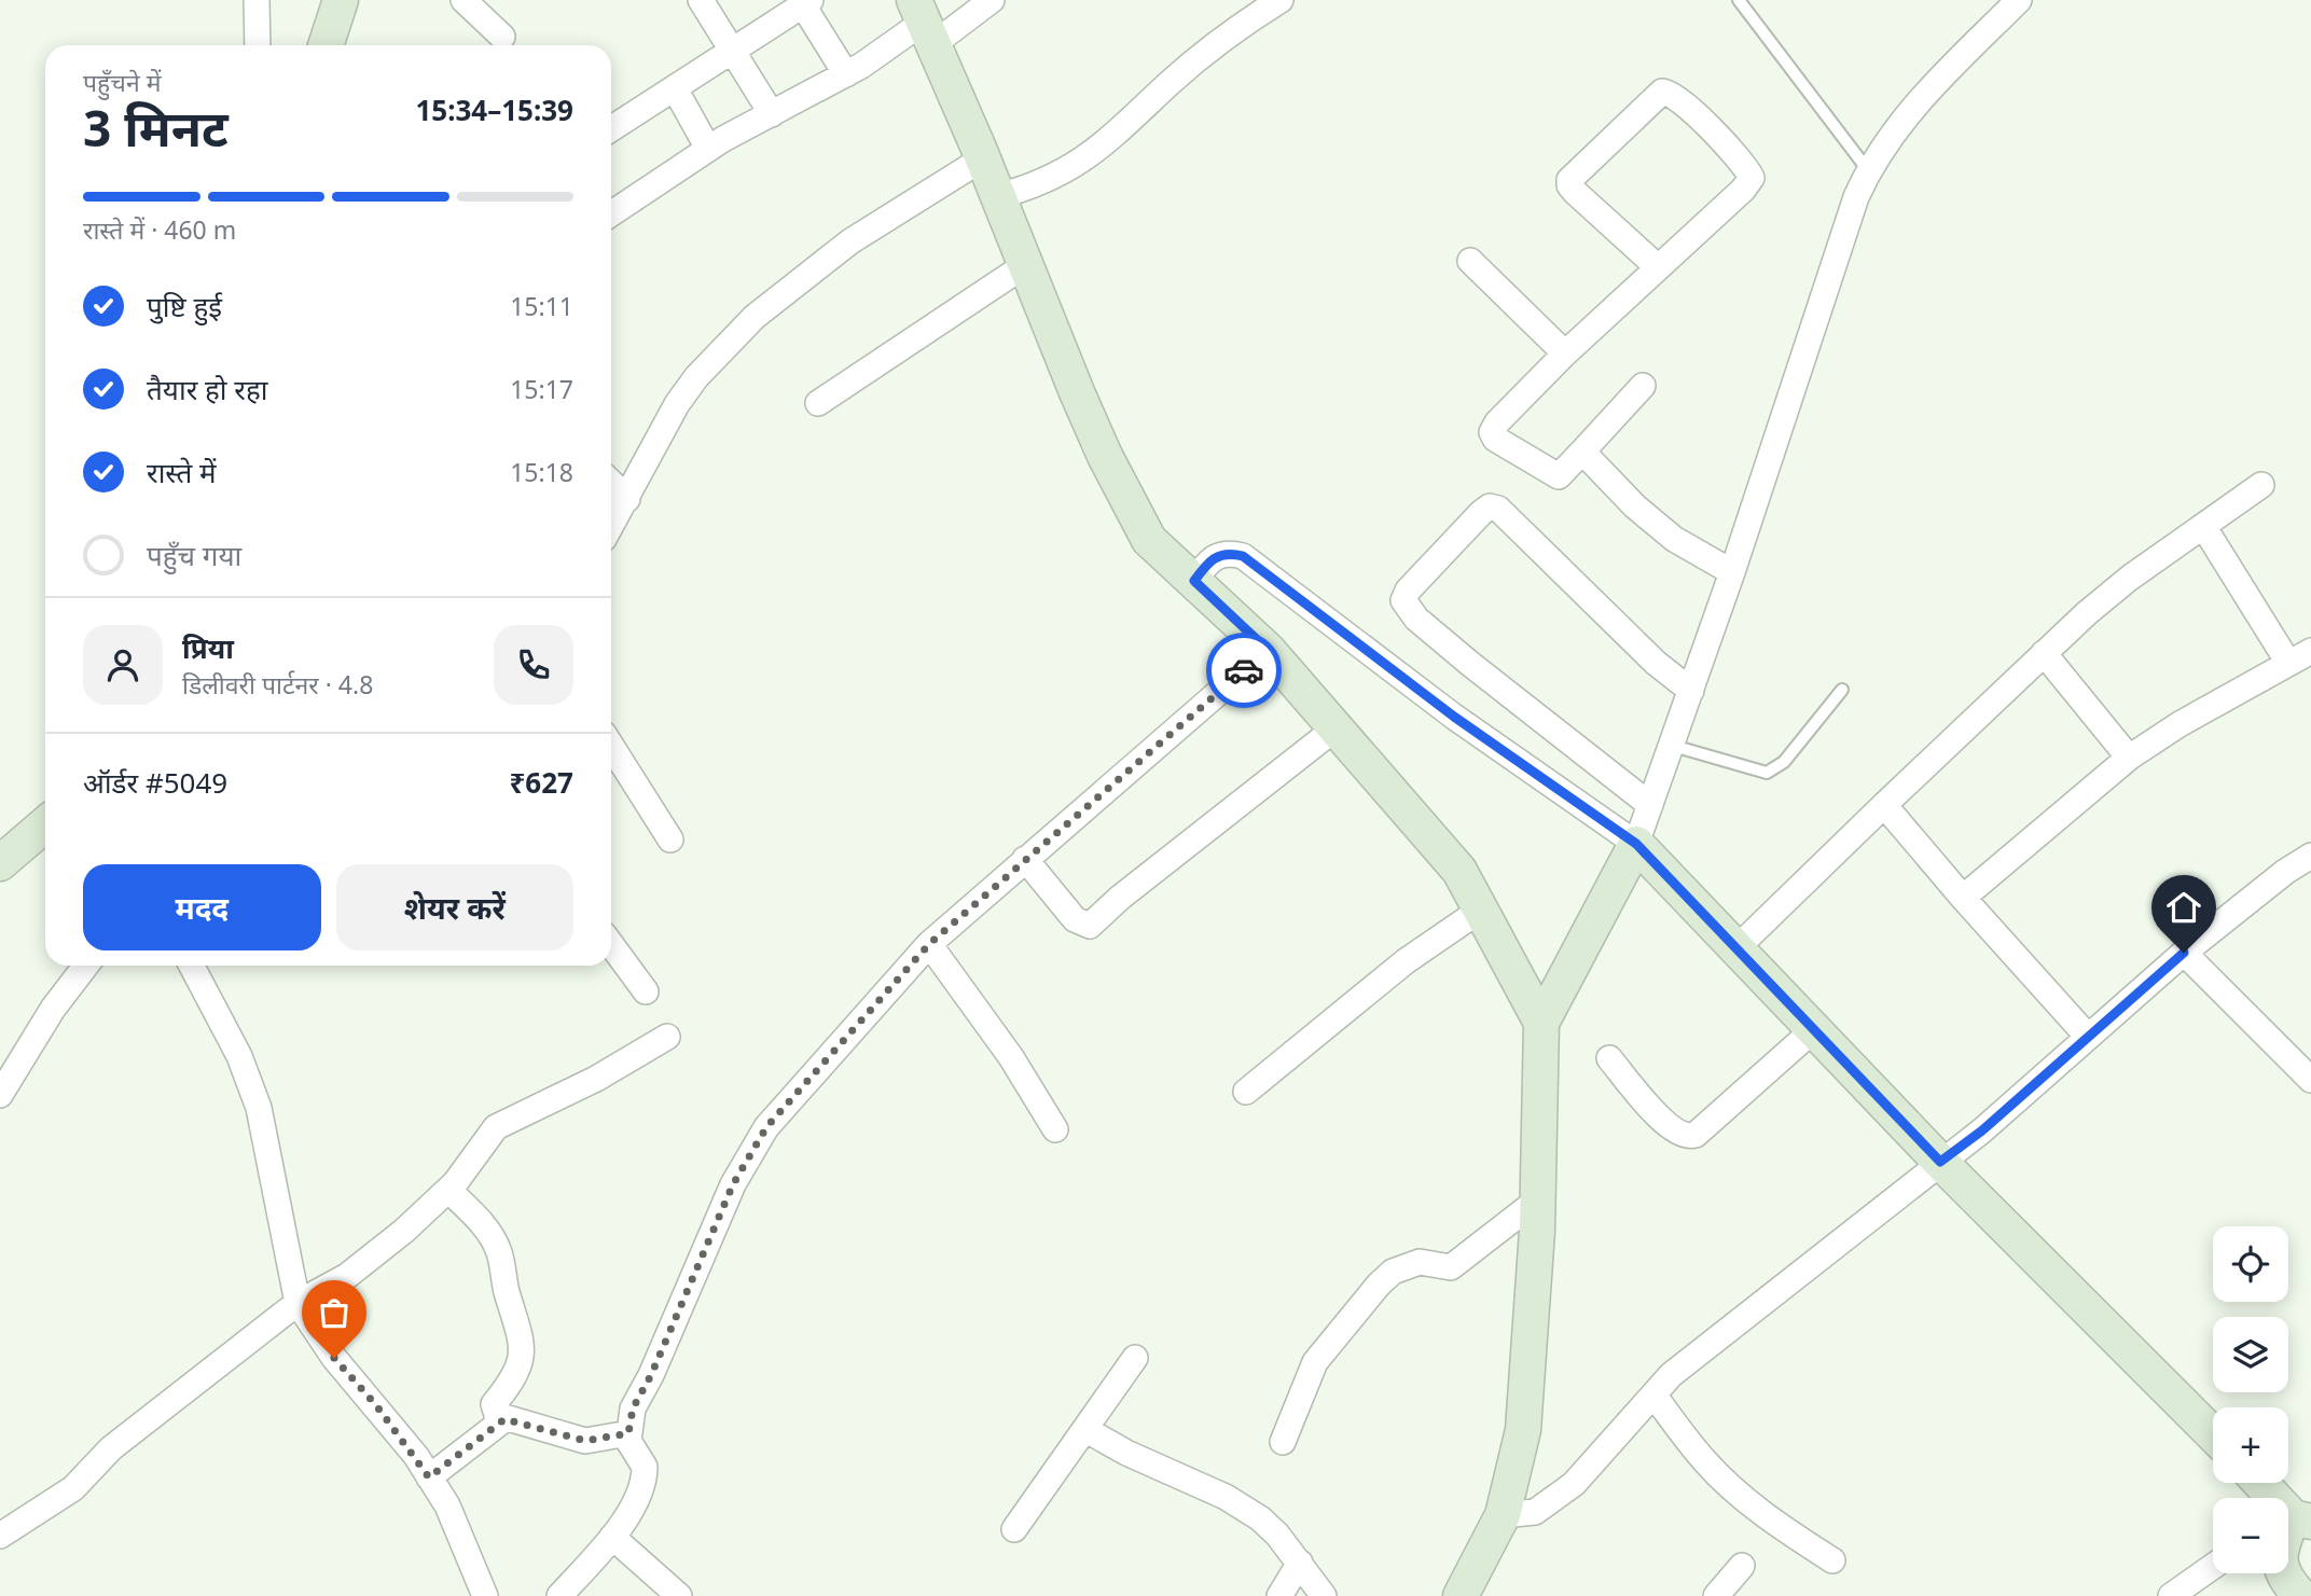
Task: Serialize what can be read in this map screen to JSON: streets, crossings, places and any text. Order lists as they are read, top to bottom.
{
  "page": {
    "heading": ["3 मिनट", "पहुँचने में", "15:34–15:39"],
    "panel": [
      "प्रिया",
      "डिलीवरी पार्टनर · 4.8",
      "ऑर्डर #5049",
      "₹627"
    ],
    "bar": "रास्ते में · 460 m",
    "list": [
      ["पुष्टि हुई", "15:11"],
      ["तैयार हो रहा", "15:17"],
      ["रास्ते में", "15:18"],
      "पहुँच गया"
    ],
    "buttons": ["मदद", "शेयर करें"],
    "map_buttons": ["+", "−"]
  }
}
